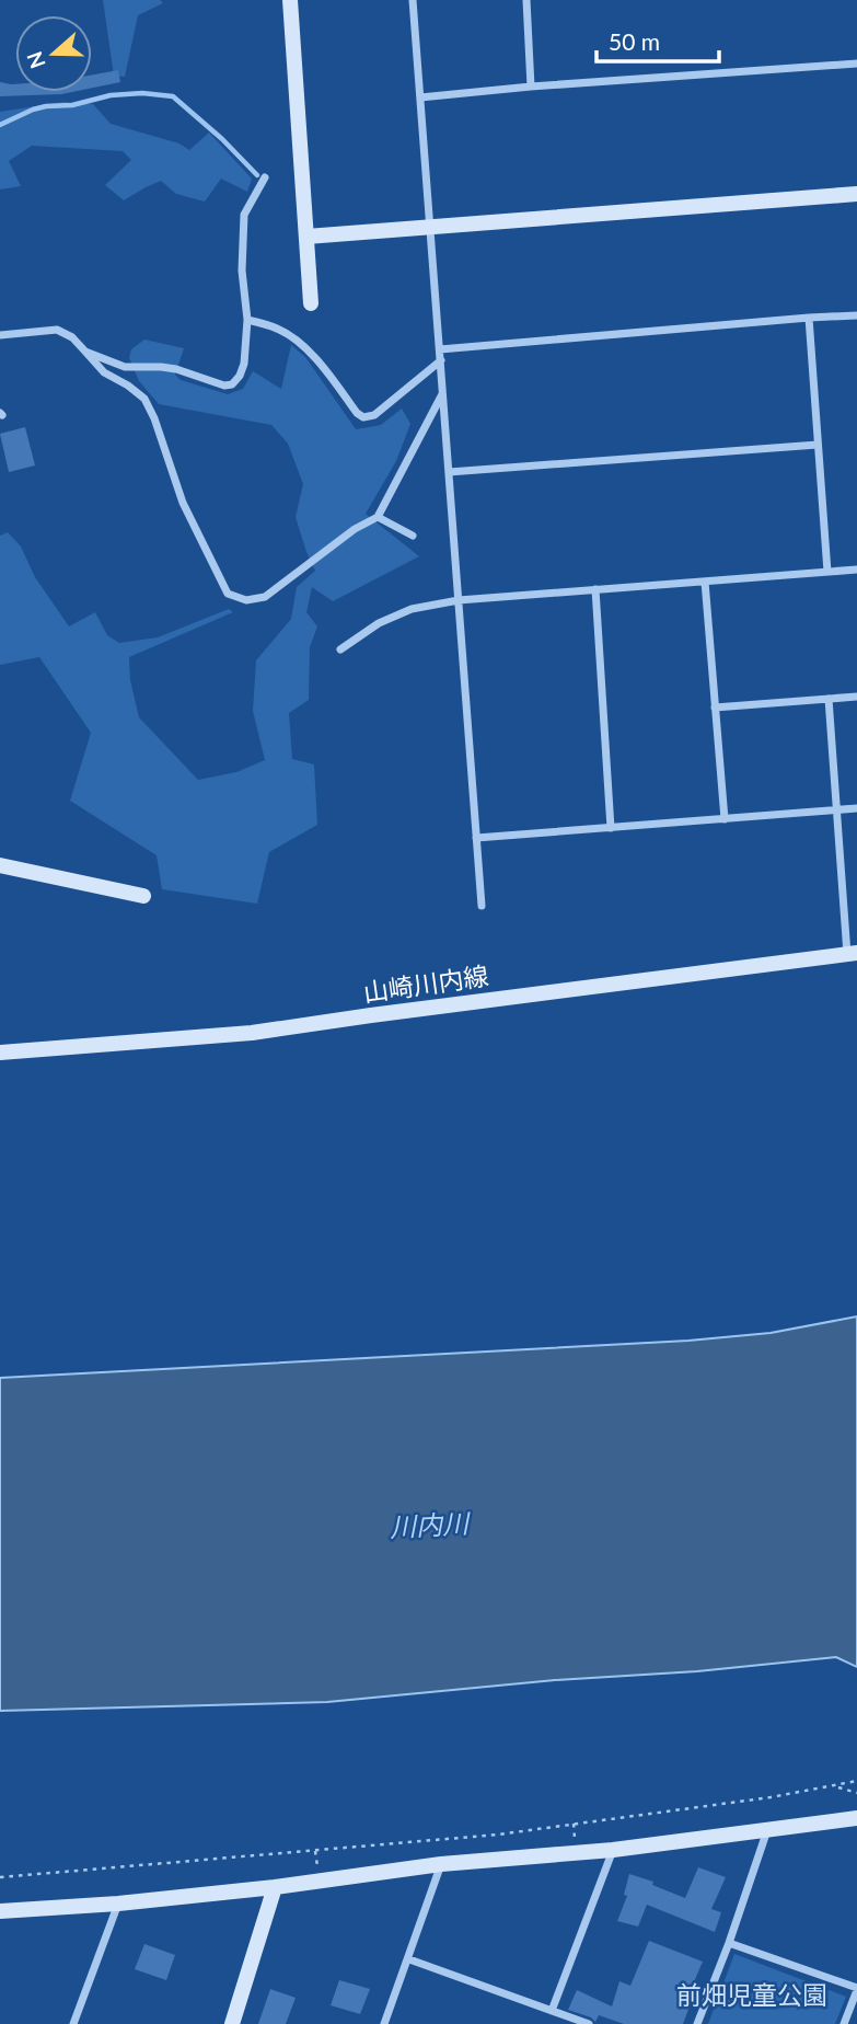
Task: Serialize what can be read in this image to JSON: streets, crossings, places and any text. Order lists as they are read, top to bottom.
{
  "streets": {
    "street": ["山崎川内線"]
  },
  "water": ["川内川"],
  "parks": ["前畑児童公園"],
  "scale_bar": "50 m",
  "north": "left"
}
